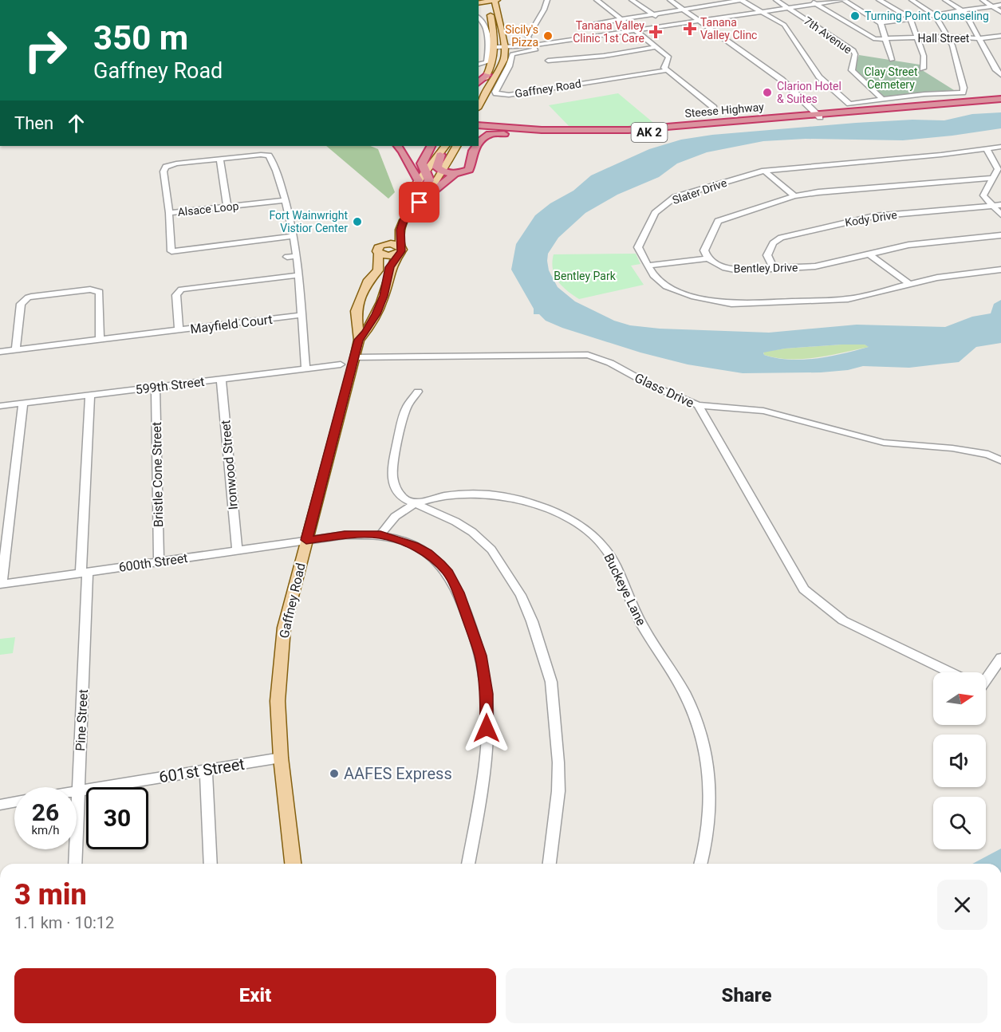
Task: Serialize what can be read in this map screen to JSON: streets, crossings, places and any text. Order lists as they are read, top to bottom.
{
  "streets": {
    "highway": ["Steese Highway", "AK 2"],
    "main road": ["Gaffney Road"],
    "street": [
      "7th Avenue",
      "Hall Street",
      "Slater Drive",
      "Alsace Loop",
      "Kody Drive",
      "Bentley Drive",
      "Mayfield Court",
      "599th Street",
      "Glass Drive",
      "Ironwood Street",
      "Bristle Cone Street",
      "600th Street",
      "Buckeye Lane",
      "Pine Street",
      "601st Street"
    ]
  },
  "crossings": [
    ["Gaffney Road", "Glass Drive"],
    ["Gaffney Road", "600th Street"],
    ["Gaffney Road", "601st Street"],
    ["Kody Drive", "Bentley Drive"],
    ["599th Street", "Ironwood Street"],
    ["599th Street", "Bristle Cone Street"],
    ["599th Street", "Pine Street"],
    ["Ironwood Street", "600th Street"],
    ["Bristle Cone Street", "600th Street"],
    ["600th Street", "Buckeye Lane"],
    ["600th Street", "Pine Street"],
    ["Pine Street", "601st Street"]
  ],
  "parks": ["Clay Street Cemetery", "Bentley Park"],
  "places": {
    "other": [
      "Turning Point Counseling",
      "Sicily's Pizza",
      "Clarion Hotel & Suites",
      "Fort Wainwright Vistior Center",
      "AAFES Express"
    ],
    "health": ["Tanana Valley Clinc", "Tanana Valley Clinic 1st Care"]
  },
  "north": "right",
  "page": {
    "turn": ["350 m", "Gaffney Road"],
    "then": "Then",
    "speed": "26 km/h",
    "limit": "30",
    "heading": ["3 min", "1.1 km · 10:12"],
    "buttons": ["Exit", "Share"]
  }
}
